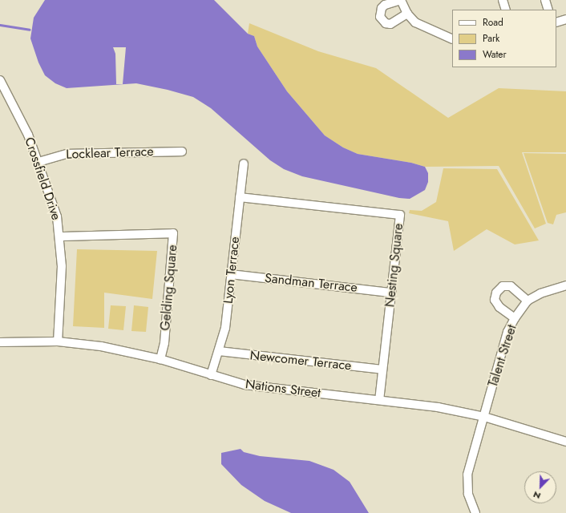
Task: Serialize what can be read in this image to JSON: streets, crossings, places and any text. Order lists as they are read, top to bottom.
{
  "streets": {
    "street": [
      "Locklear Terrace",
      "Crossfield Drive",
      "Nesting Square",
      "Lyon Terrace",
      "Sandman Terrace",
      "Gelding Square",
      "Talent Street",
      "Newcomer Terrace",
      "Nations Street"
    ]
  },
  "crossings": [
    ["Locklear Terrace", "Crossfield Drive"],
    ["Crossfield Drive", "Gelding Square"],
    ["Crossfield Drive", "Nations Street"],
    ["Nesting Square", "Lyon Terrace"],
    ["Nesting Square", "Sandman Terrace"],
    ["Nesting Square", "Newcomer Terrace"],
    ["Nesting Square", "Nations Street"],
    ["Lyon Terrace", "Sandman Terrace"],
    ["Lyon Terrace", "Newcomer Terrace"],
    ["Lyon Terrace", "Nations Street"],
    ["Gelding Square", "Nations Street"],
    ["Talent Street", "Nations Street"]
  ],
  "legend": ["Road", "Park", "Water"],
  "north": "bottom left"
}
